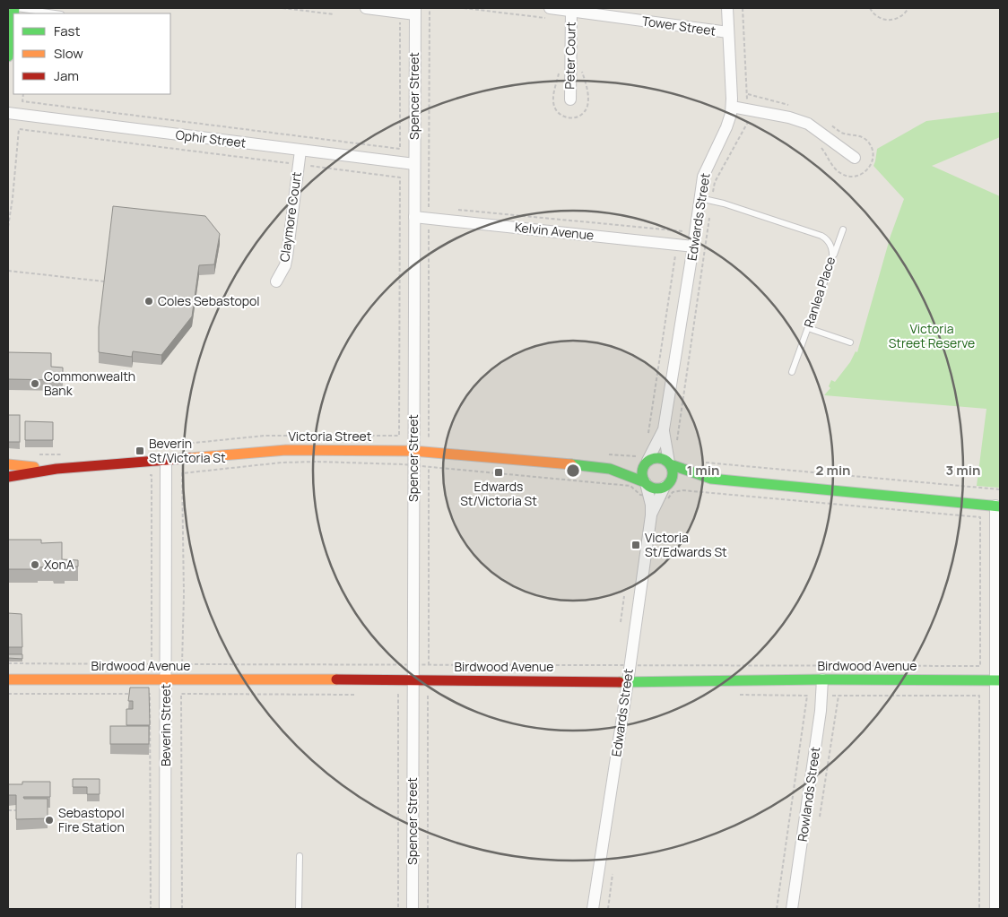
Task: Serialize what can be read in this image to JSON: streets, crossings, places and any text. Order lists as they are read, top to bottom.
{
  "streets": {
    "main road": ["Victoria Street", "Birdwood Avenue"],
    "street": [
      "Tower Street",
      "Peter Court",
      "Spencer Street",
      "Ophir Street",
      "Claymore Court",
      "Edwards Street",
      "Kelvin Avenue",
      "Beverin Street",
      "Rowlands Street"
    ],
    "lane": ["Ranlea Place"]
  },
  "crossings": [
    ["Tower Street", "Peter Court"],
    ["Tower Street", "Edwards Street"],
    ["Spencer Street", "Ophir Street"],
    ["Spencer Street", "Kelvin Avenue"],
    ["Spencer Street", "Victoria Street"],
    ["Spencer Street", "Birdwood Avenue"],
    ["Ophir Street", "Claymore Court"],
    ["Edwards Street", "Kelvin Avenue"],
    ["Edwards Street", "Ranlea Place"],
    ["Edwards Street", "Victoria Street"],
    ["Edwards Street", "Birdwood Avenue"],
    ["Victoria Street", "Beverin Street"],
    ["Birdwood Avenue", "Beverin Street"],
    ["Birdwood Avenue", "Rowlands Street"]
  ],
  "parks": ["Victoria Street Reserve"],
  "places": {
    "other": [
      "Coles Sebastopol",
      "Commonwealth Bank",
      "XonA",
      "Sebastopol Fire Station"
    ],
    "transit": ["Beverin St/Victoria St", "Edwards St/Victoria St", "Victoria St/Edwards St"]
  },
  "legend": ["Fast", "Slow", "Jam"],
  "rings": ["1 min", "2 min", "3 min"]
}
